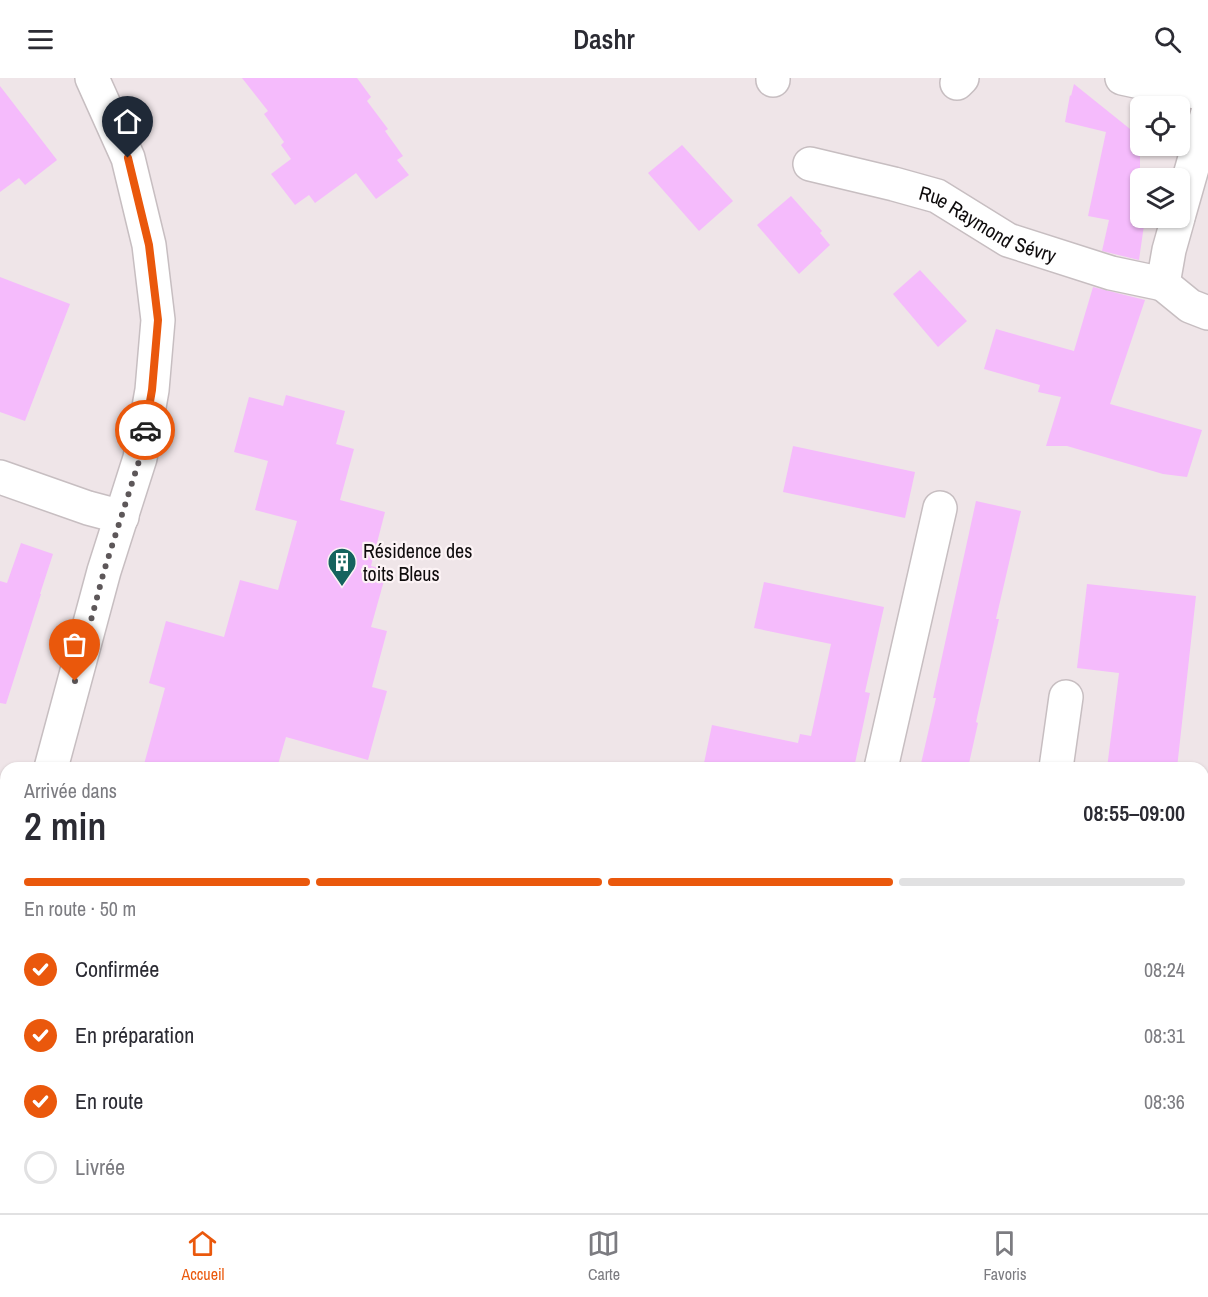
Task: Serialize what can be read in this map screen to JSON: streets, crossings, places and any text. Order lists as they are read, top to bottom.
{
  "streets": {
    "street": ["Rue Raymond Sévry"]
  },
  "places": {
    "building": ["Résidence des toits Bleus"]
  },
  "page": {
    "header": "Dashr",
    "heading": ["2 min", "Arrivée dans", "08:55–09:00"],
    "bar": "En route · 50 m",
    "list": [
      ["Confirmée", "08:24"],
      ["En préparation", "08:31"],
      ["En route", "08:36"],
      "Livrée"
    ],
    "tabs": ["Accueil", "Carte", "Favoris"]
  }
}
